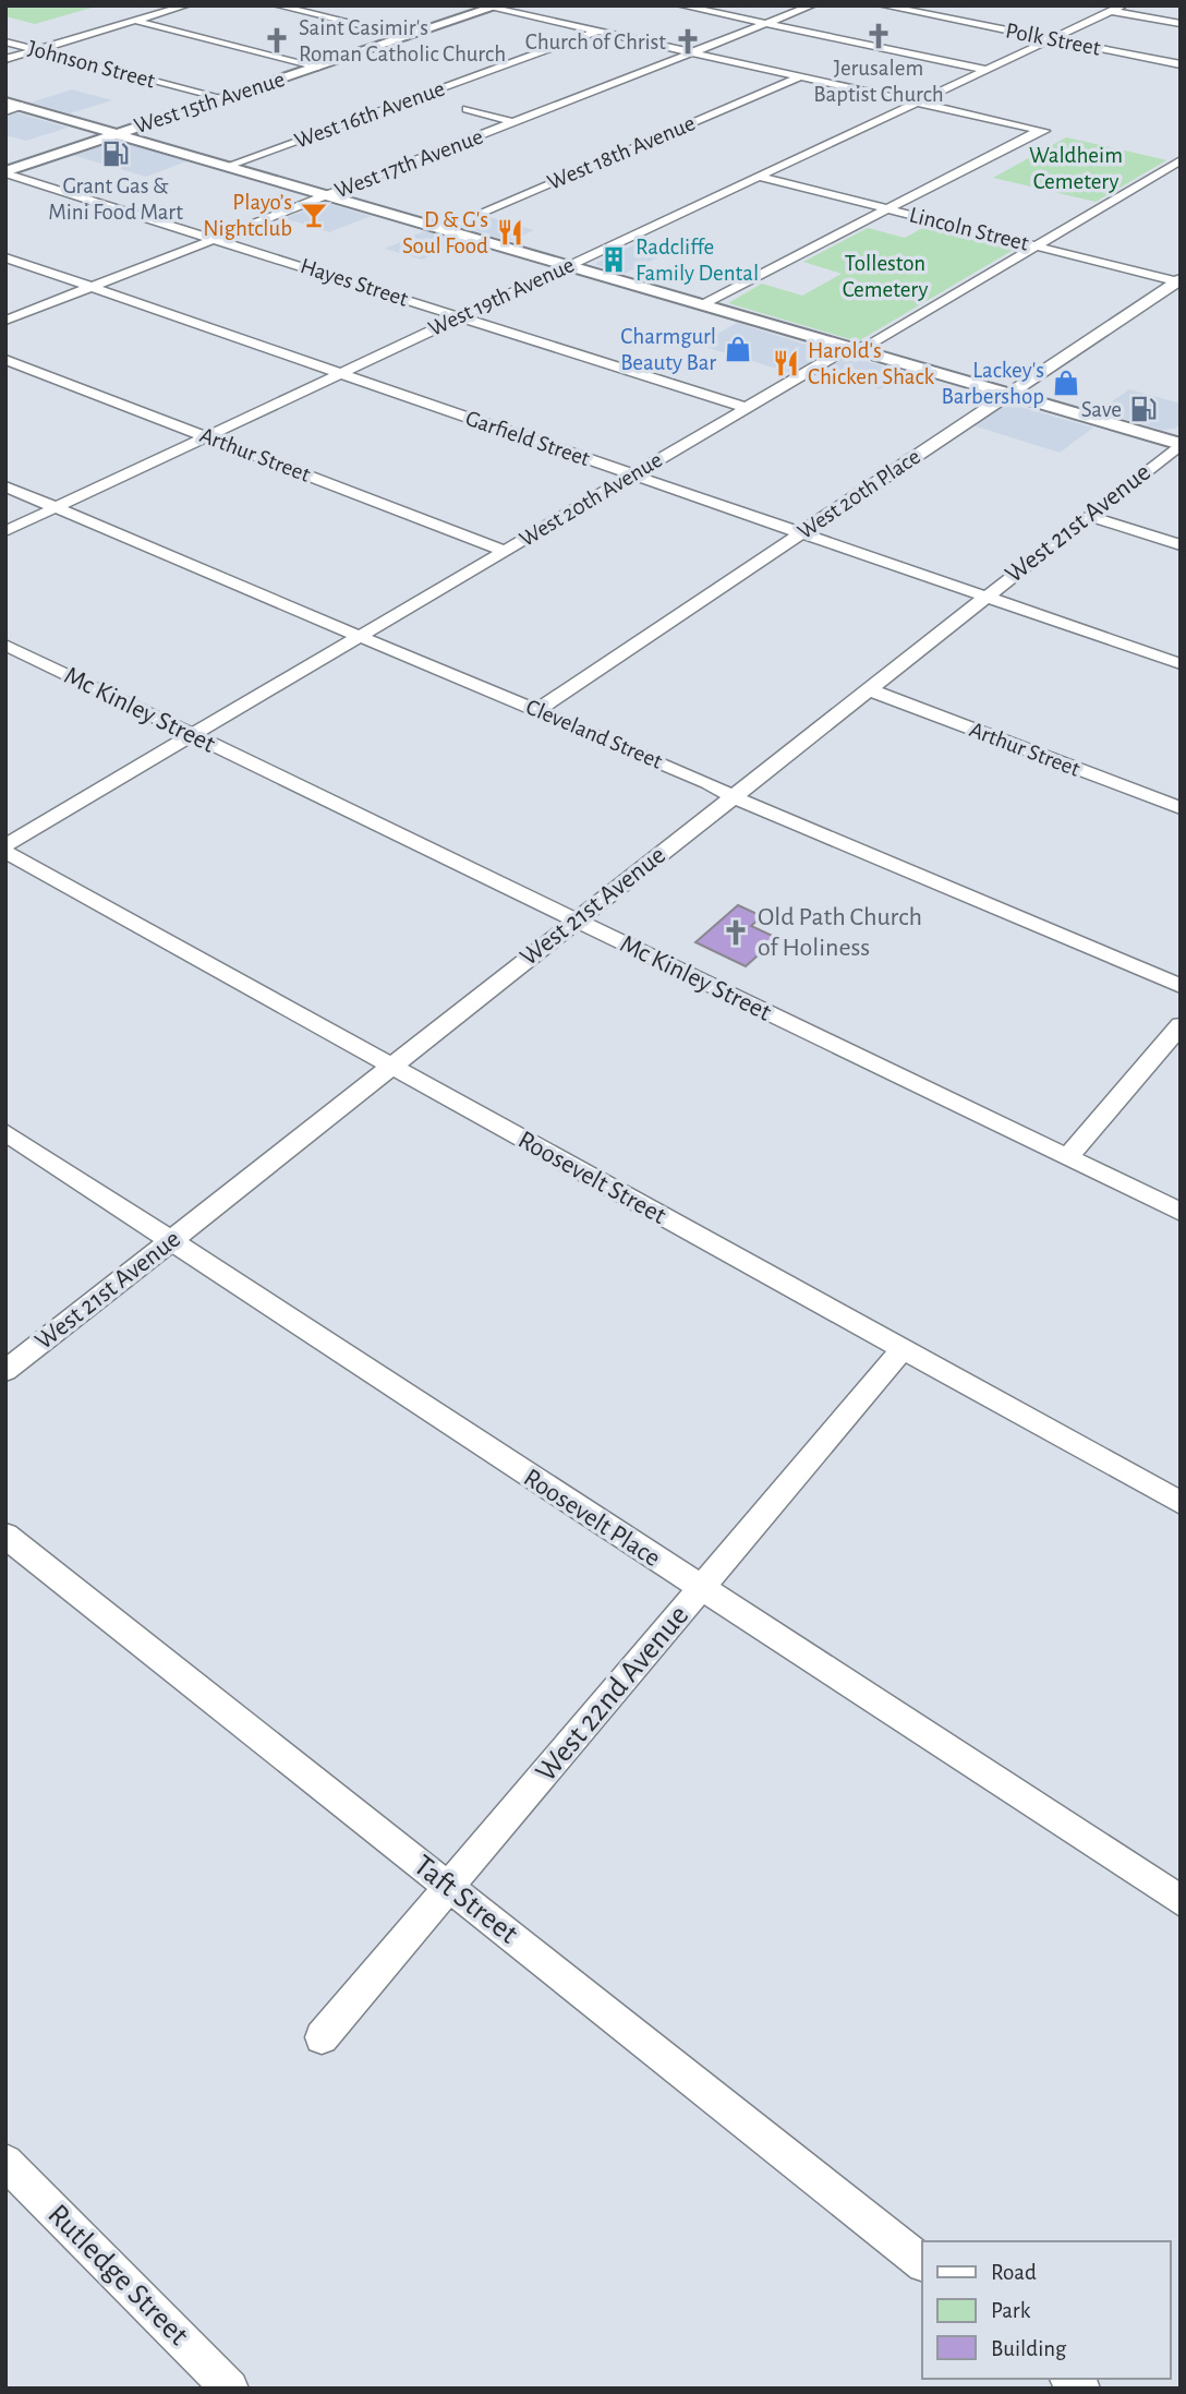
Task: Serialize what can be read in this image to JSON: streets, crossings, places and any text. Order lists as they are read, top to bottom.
{
  "streets": {
    "main road": ["West 15th Avenue"],
    "street": [
      "Polk Street",
      "Johnson Street",
      "West 16th Avenue",
      "West 18th Avenue",
      "West 17th Avenue",
      "Lincoln Street",
      "Hayes Street",
      "West 19th Avenue",
      "Garfield Street",
      "Arthur Street",
      "West 20th Place",
      "West 20th Avenue",
      "West 21st Avenue",
      "Mc Kinley Street",
      "Cleveland Street",
      "Roosevelt Street",
      "Roosevelt Place",
      "West 22nd Avenue",
      "Taft Street",
      "Rutledge Street"
    ]
  },
  "crossings": [
    ["Polk Street", "West 19th Avenue"],
    ["Johnson Street", "West 15th Avenue"],
    ["West 15th Avenue", "Hayes Street"],
    ["West 17th Avenue", "Hayes Street"],
    ["West 17th Avenue", "Garfield Street"],
    ["Lincoln Street", "West 19th Avenue"],
    ["Lincoln Street", "West 20th Place"],
    ["Lincoln Street", "West 20th Avenue"],
    ["Hayes Street", "West 19th Avenue"],
    ["Hayes Street", "West 20th Avenue"],
    ["West 19th Avenue", "Garfield Street"],
    ["West 19th Avenue", "Arthur Street"],
    ["West 19th Avenue", "Cleveland Street"],
    ["Garfield Street", "West 20th Place"],
    ["Garfield Street", "West 20th Avenue"],
    ["Garfield Street", "West 21st Avenue"],
    ["Arthur Street", "West 20th Avenue"],
    ["Arthur Street", "West 21st Avenue"],
    ["West 20th Place", "Cleveland Street"],
    ["West 20th Avenue", "Mc Kinley Street"],
    ["West 20th Avenue", "Cleveland Street"],
    ["West 21st Avenue", "Mc Kinley Street"],
    ["West 21st Avenue", "Cleveland Street"],
    ["West 21st Avenue", "Roosevelt Street"],
    ["West 21st Avenue", "Roosevelt Place"],
    ["Roosevelt Street", "West 22nd Avenue"],
    ["Roosevelt Place", "West 22nd Avenue"],
    ["West 22nd Avenue", "Taft Street"]
  ],
  "parks": ["Waldheim Cemetery", "Tolleston Cemetery"],
  "places": {
    "church": [
      "Jerusalem Baptist Church",
      "Saint Casimir's Roman Catholic Church",
      "Church of Christ",
      "Old Path Church of Holiness"
    ],
    "fuel station": ["Grant Gas & Mini Food Mart", "Save"],
    "bar": ["Playo’s Nightclub"],
    "restaurant": ["D & G's Soul Food", "Harold's Chicken Shack"],
    "building": ["Radcliffe Family Dental"],
    "shop": ["Charmgurl Beauty Bar", "Lackey's Barbershop"]
  },
  "legend": ["Road", "Park", "Building"]
}
